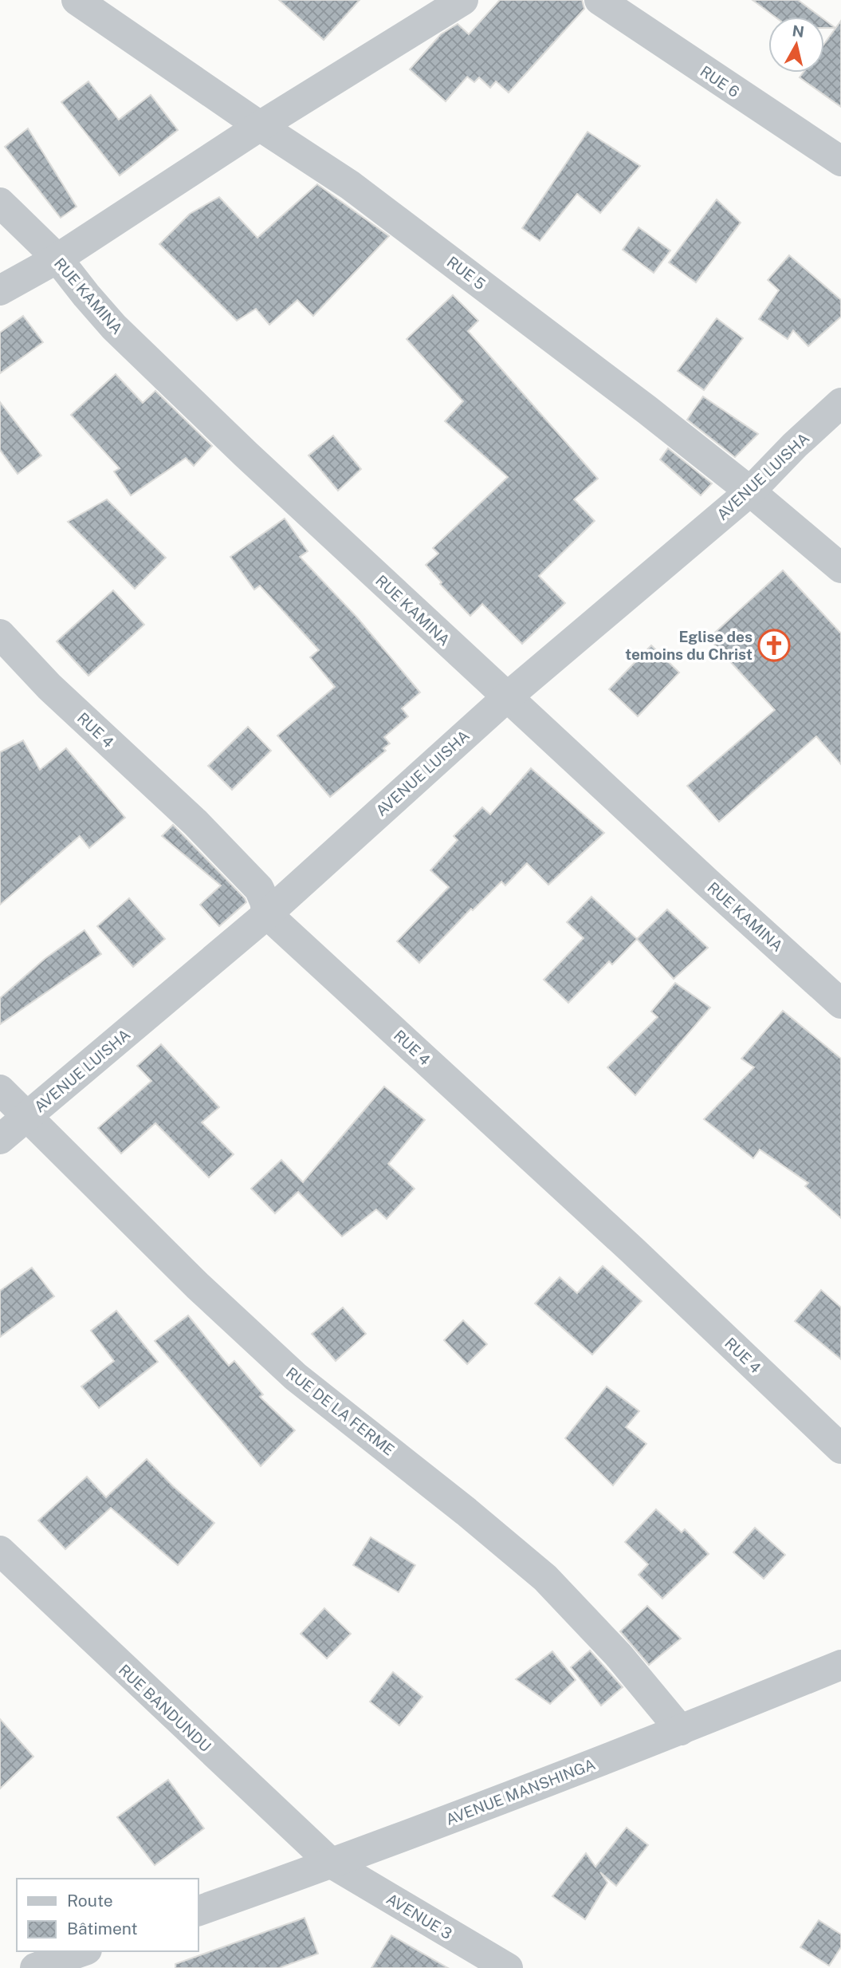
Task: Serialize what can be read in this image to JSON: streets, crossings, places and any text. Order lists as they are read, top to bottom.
{
  "streets": {
    "street": [
      "RUE 6",
      "RUE 5",
      "RUE KAMINA",
      "AVENUE LUISHA",
      "RUE 4",
      "RUE DE LA FERME",
      "RUE BANDUNDU",
      "AVENUE MANSHINGA",
      "AVENUE 3"
    ]
  },
  "crossings": [
    ["RUE 5", "AVENUE LUISHA"],
    ["RUE KAMINA", "AVENUE LUISHA"],
    ["AVENUE LUISHA", "RUE 4"],
    ["AVENUE LUISHA", "RUE DE LA FERME"],
    ["RUE DE LA FERME", "AVENUE MANSHINGA"],
    ["RUE BANDUNDU", "AVENUE MANSHINGA"],
    ["RUE BANDUNDU", "AVENUE 3"],
    ["AVENUE MANSHINGA", "AVENUE 3"]
  ],
  "places": {
    "church": ["Eglise des temoins du Christ"]
  },
  "legend": ["Route", "Bâtiment"],
  "north": "top"
}
